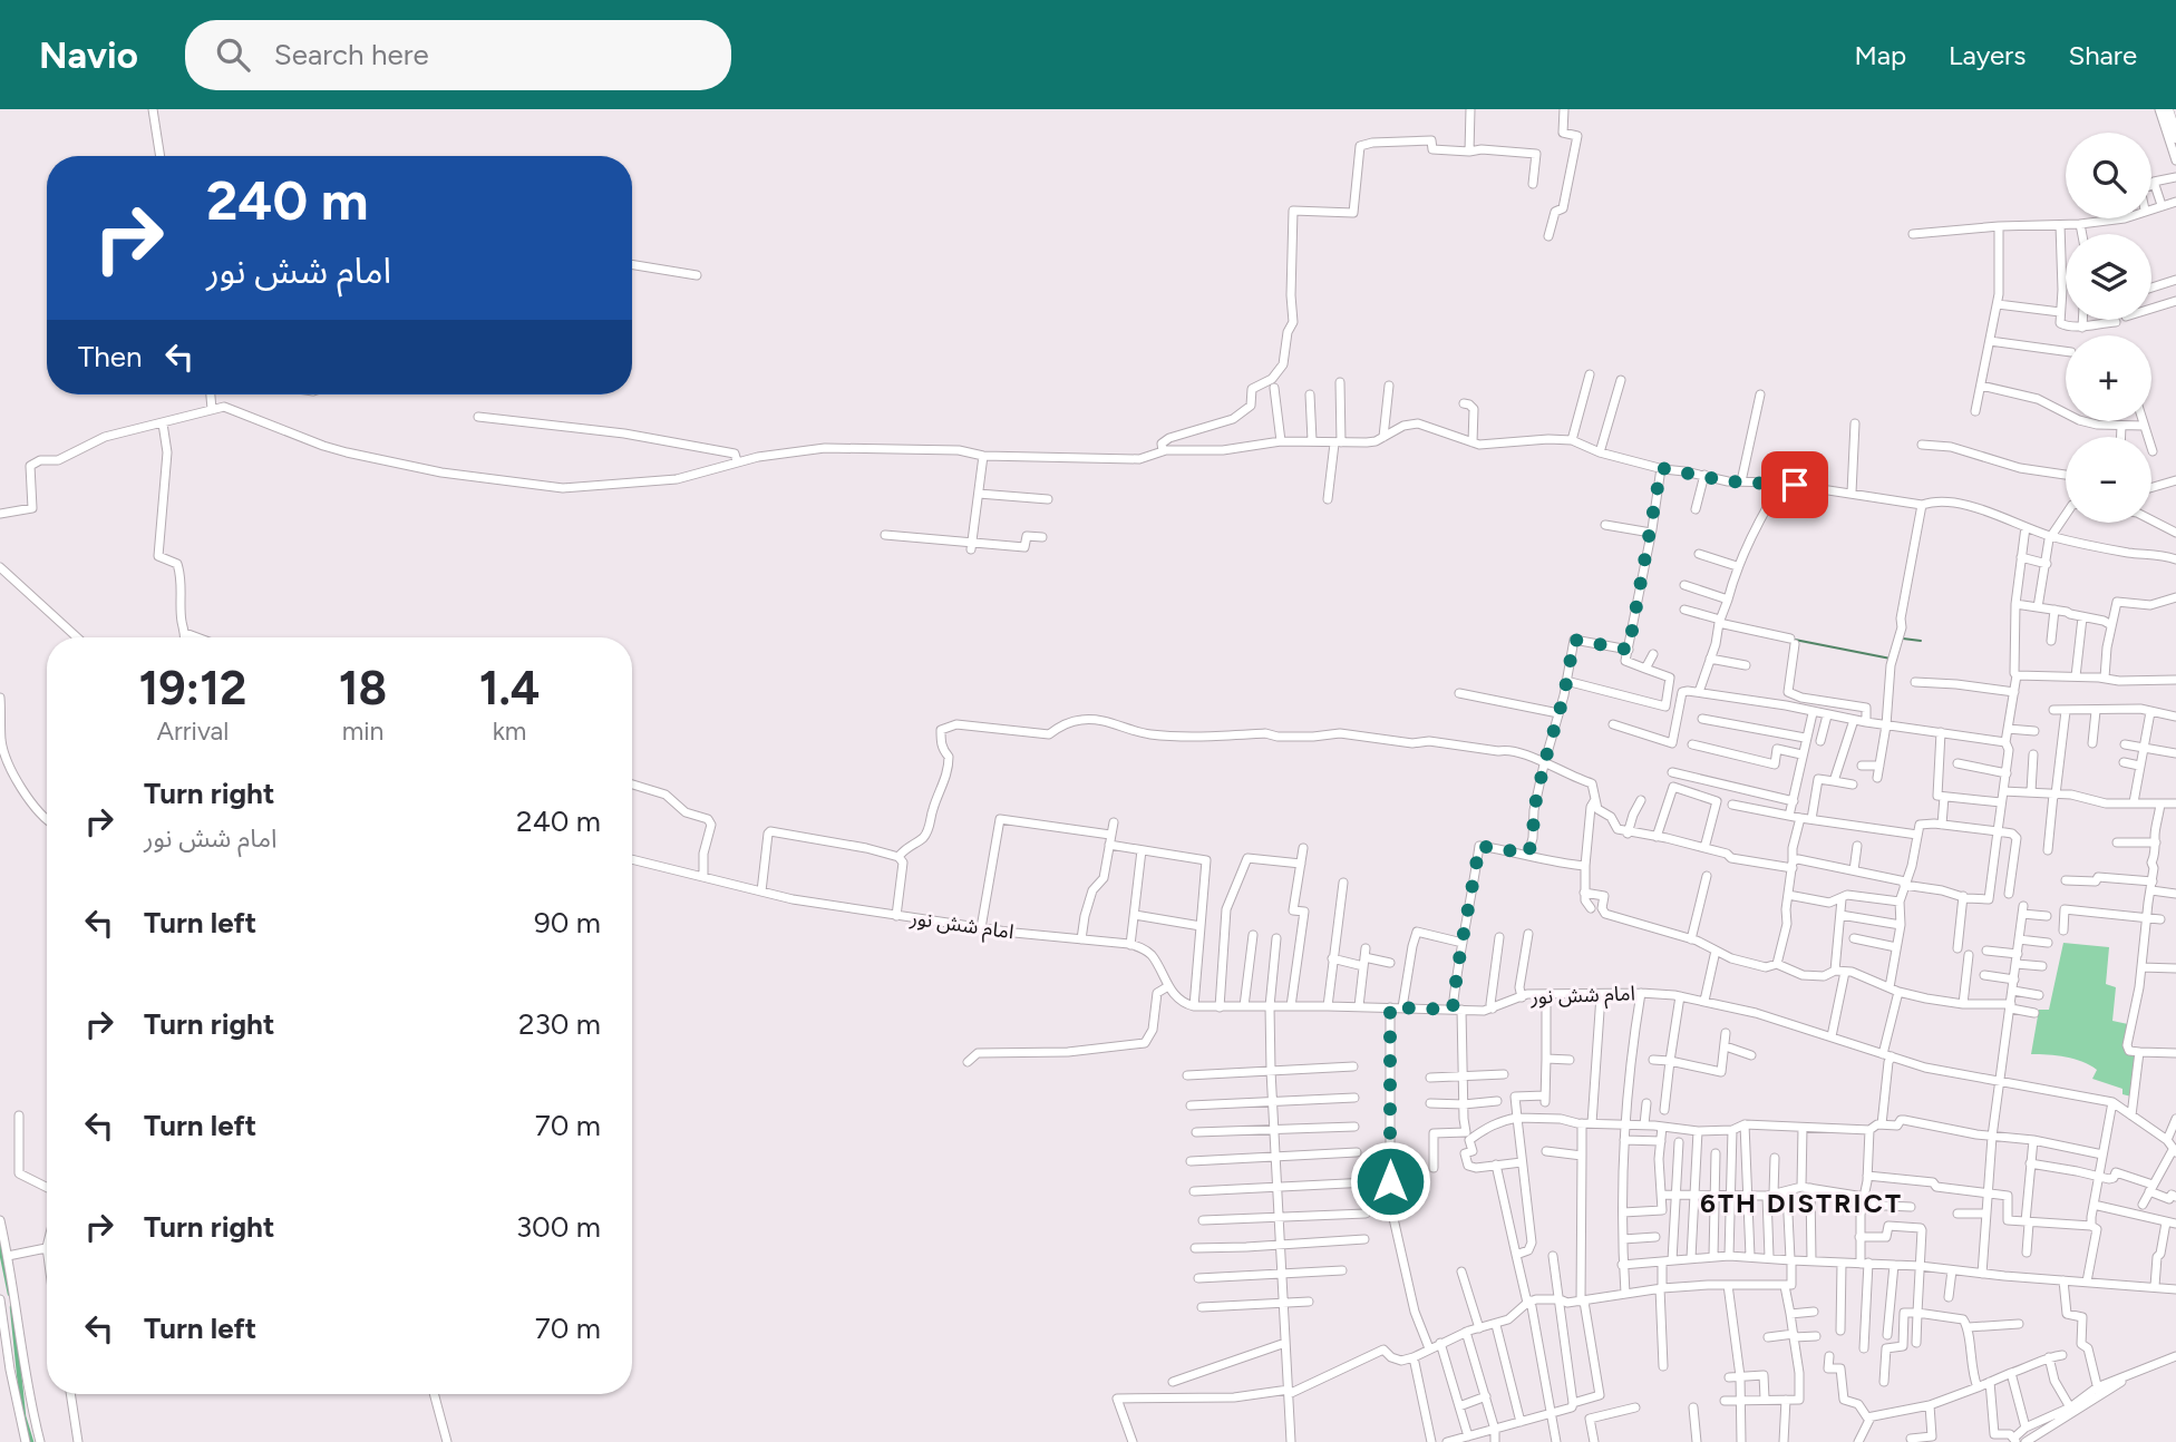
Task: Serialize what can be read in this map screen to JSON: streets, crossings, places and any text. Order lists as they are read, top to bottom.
{
  "streets": {
    "street": ["امام شش نور"]
  },
  "districts": ["6TH DISTRICT"],
  "page": {
    "header": "Navio",
    "search": "Search here",
    "nav": ["Map", "Layers", "Share"],
    "map_buttons": ["+", "−"],
    "turn": ["240 m", "امام شش نور"],
    "then": "Then",
    "eta": [
      "19:12",
      "Arrival",
      "18",
      "min",
      "1.4",
      "km"
    ],
    "list": [
      {
        "name": "Turn right",
        "note": "امام شش نور",
        "value": "240 m"
      },
      {
        "name": "Turn left",
        "value": "90 m"
      },
      {
        "name": "Turn right",
        "value": "230 m"
      },
      {
        "name": "Turn left",
        "value": "70 m"
      },
      {
        "name": "Turn right",
        "value": "300 m"
      },
      {
        "name": "Turn left",
        "value": "70 m"
      }
    ]
  }
}
